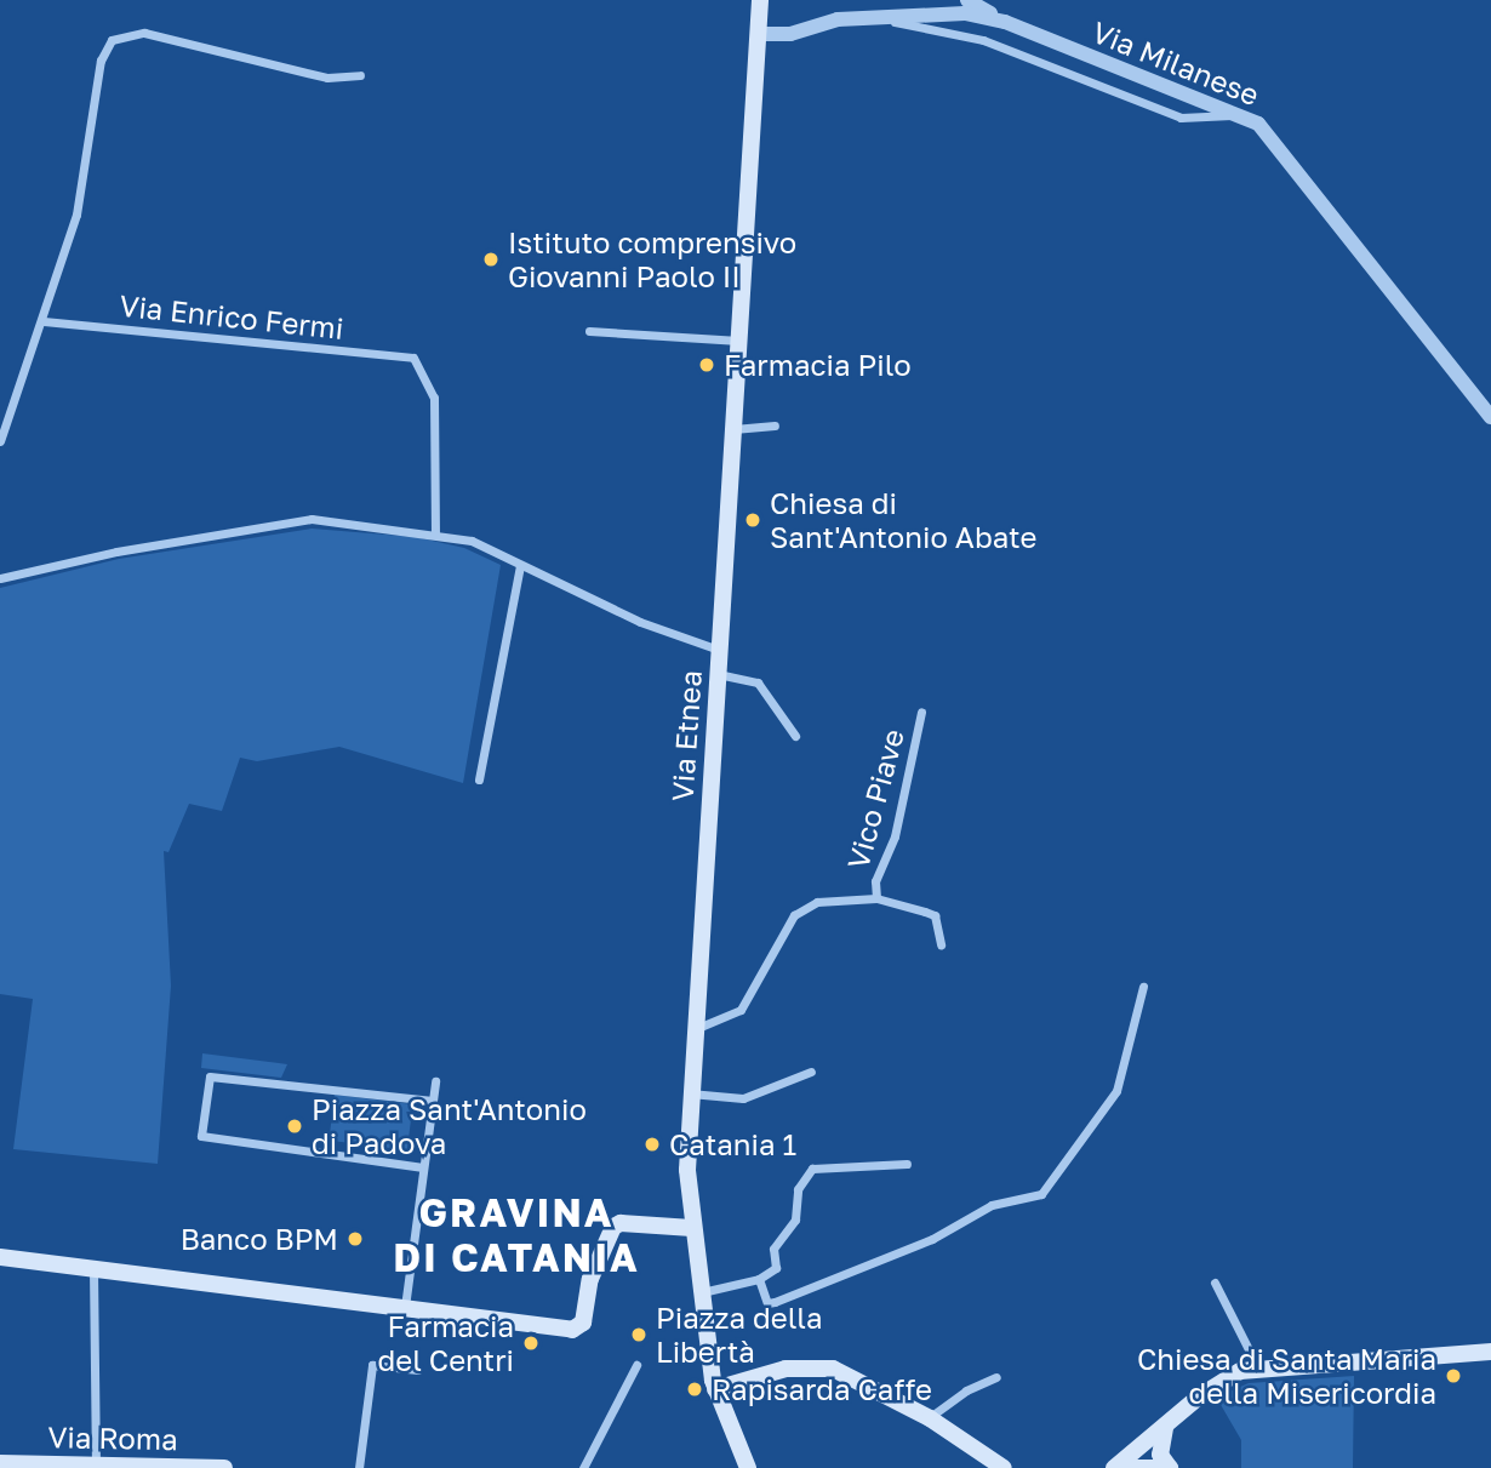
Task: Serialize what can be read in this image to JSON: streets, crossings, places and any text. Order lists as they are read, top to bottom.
{
  "streets": {
    "main road": ["Via Etnea", "Via Roma"],
    "street": ["Via Milanese", "Via Enrico Fermi", "Vico Piave"]
  },
  "crossings": [
    ["Via Milanese", "Via Etnea"]
  ],
  "districts": ["GRAVINA DI CATANIA"],
  "places": [
    "Istituto comprensivo Giovanni Paolo II",
    "Farmacia Pilo",
    "Chiesa di Sant'Antonio Abate",
    "Piazza Sant'Antonio di Padova",
    "Catania 1",
    "Banco BPM",
    "Piazza della Libertà",
    "Farmacia del Centri",
    "Chiesa di Santa Maria della Misericordia",
    "Rapisarda Caffe"
  ]
}
